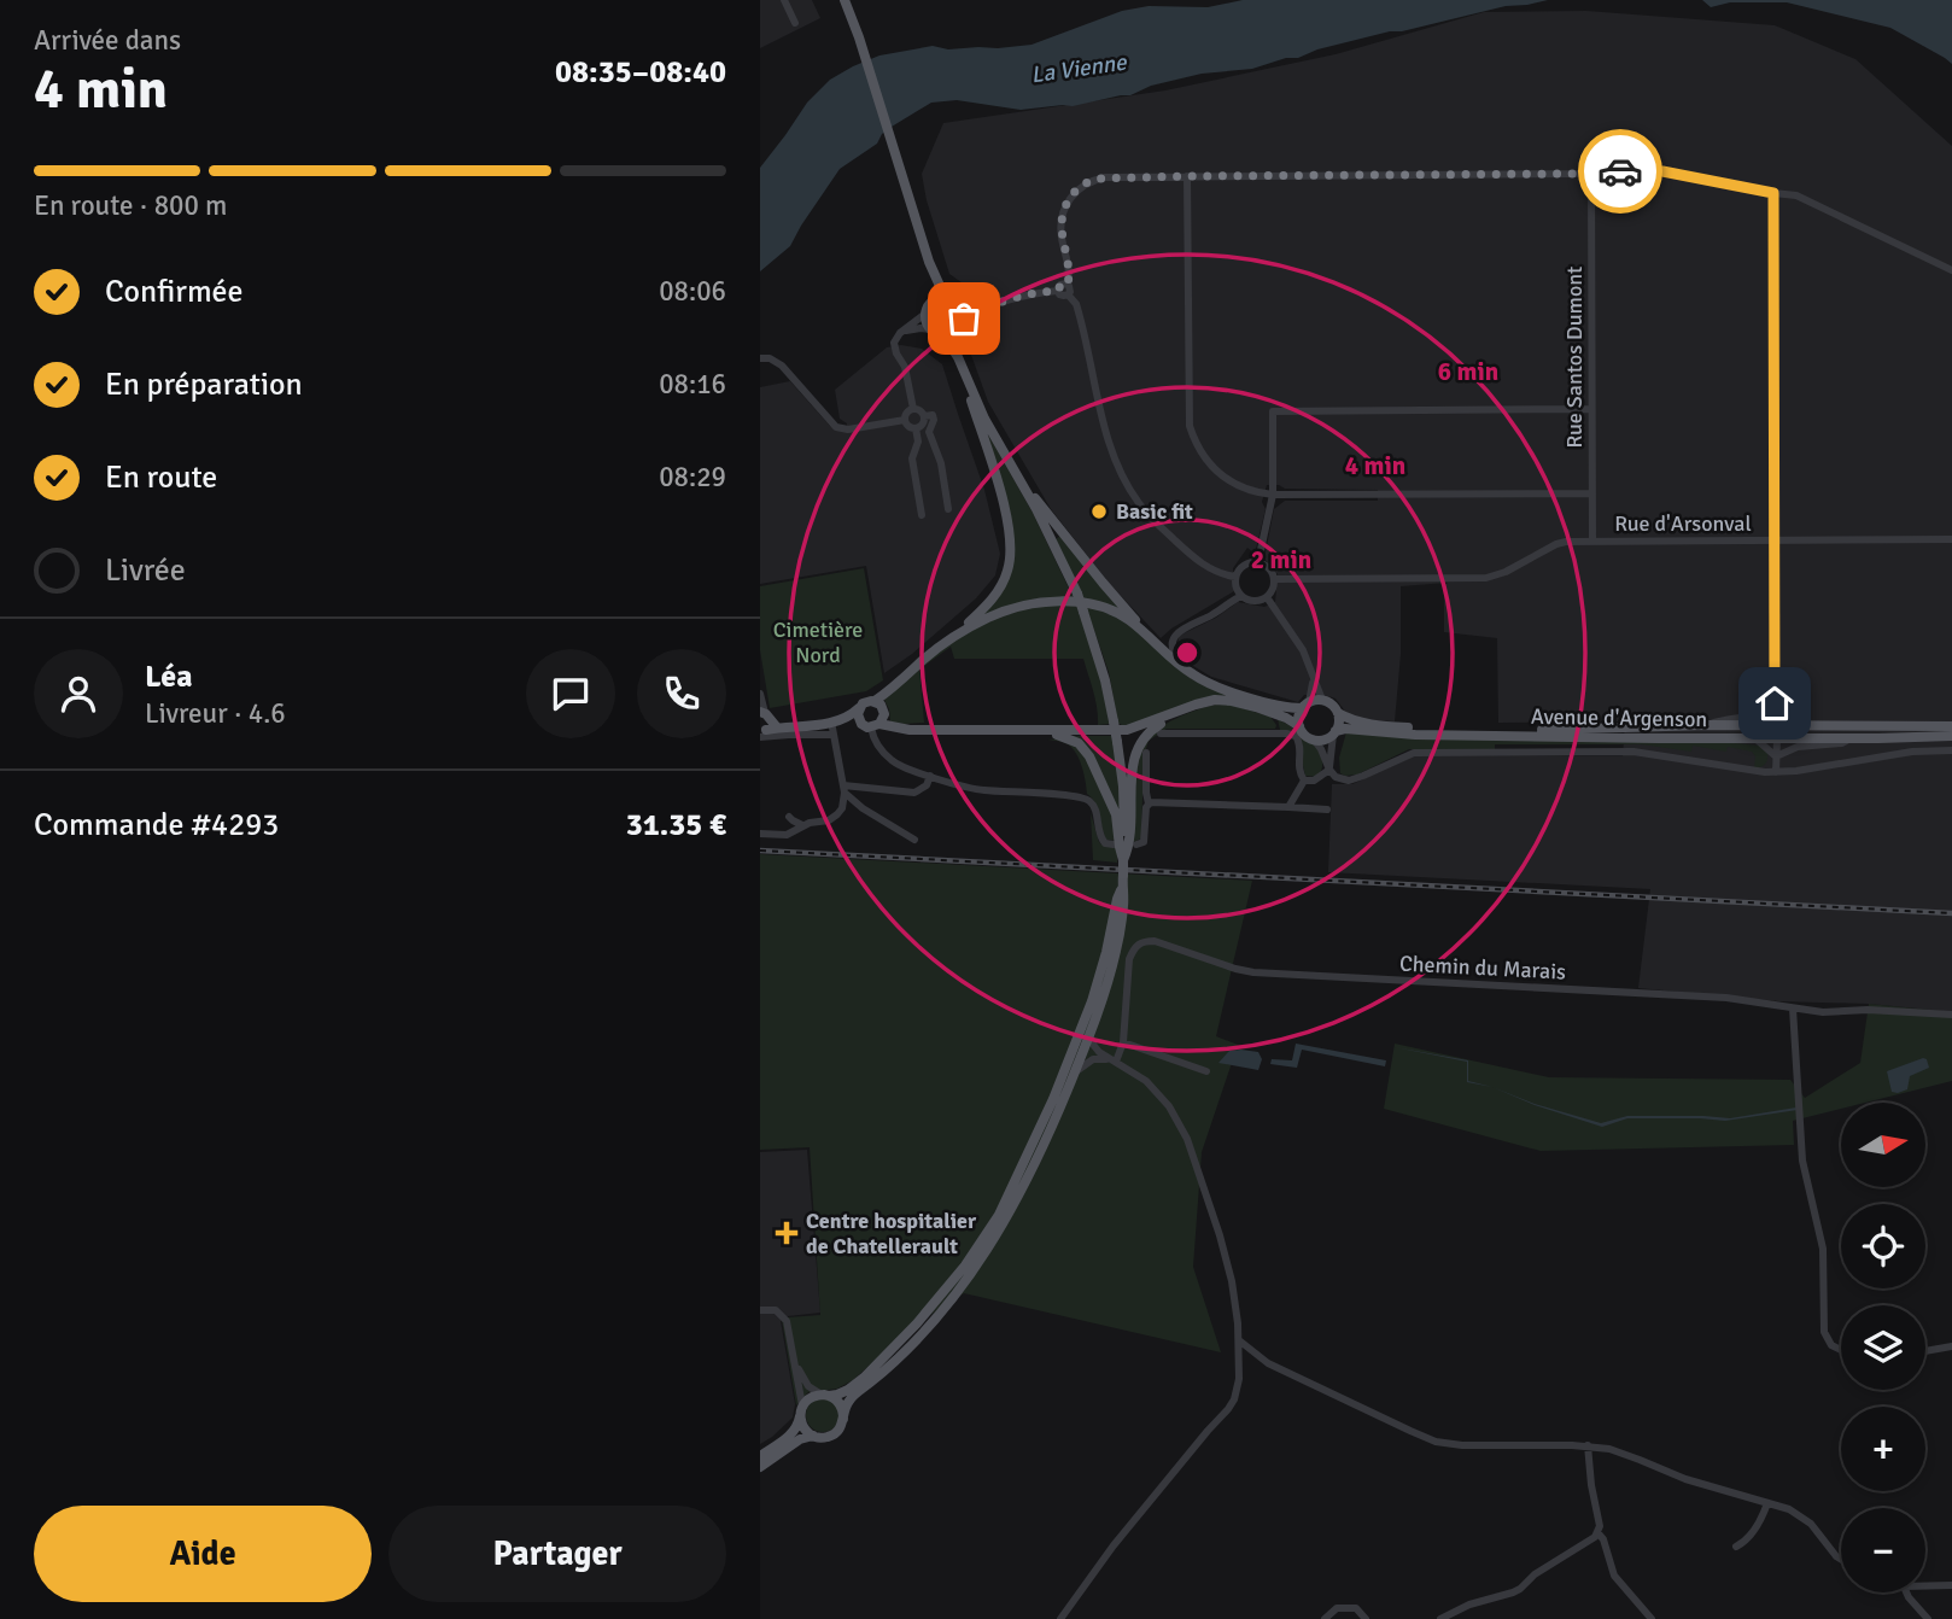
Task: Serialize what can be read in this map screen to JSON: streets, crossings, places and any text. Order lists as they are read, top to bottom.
{
  "streets": {
    "main road": ["Avenue d'Argenson"],
    "street": ["Rue Santos Dumont", "Rue d'Arsonval", "Chemin du Marais"]
  },
  "crossings": [
    ["Rue Santos Dumont", "Rue d'Arsonval"]
  ],
  "water": ["La Vienne"],
  "parks": ["Cimetière Nord"],
  "places": {
    "other": ["Basic fit"],
    "health": ["Centre hospitalier de Chatellerault"]
  },
  "north": "right",
  "page": {
    "heading": ["4 min", "Arrivée dans", "08:35–08:40"],
    "panel": [
      "Léa",
      "Livreur · 4.6",
      "Commande #4293",
      "31.35 €"
    ],
    "bar": "En route · 800 m",
    "list": [
      ["Confirmée", "08:06"],
      ["En préparation", "08:16"],
      ["En route", "08:29"],
      "Livrée"
    ],
    "map_buttons": ["+", "−"],
    "buttons": ["Aide", "Partager"]
  },
  "rings": ["6 min", "4 min", "2 min"]
}
